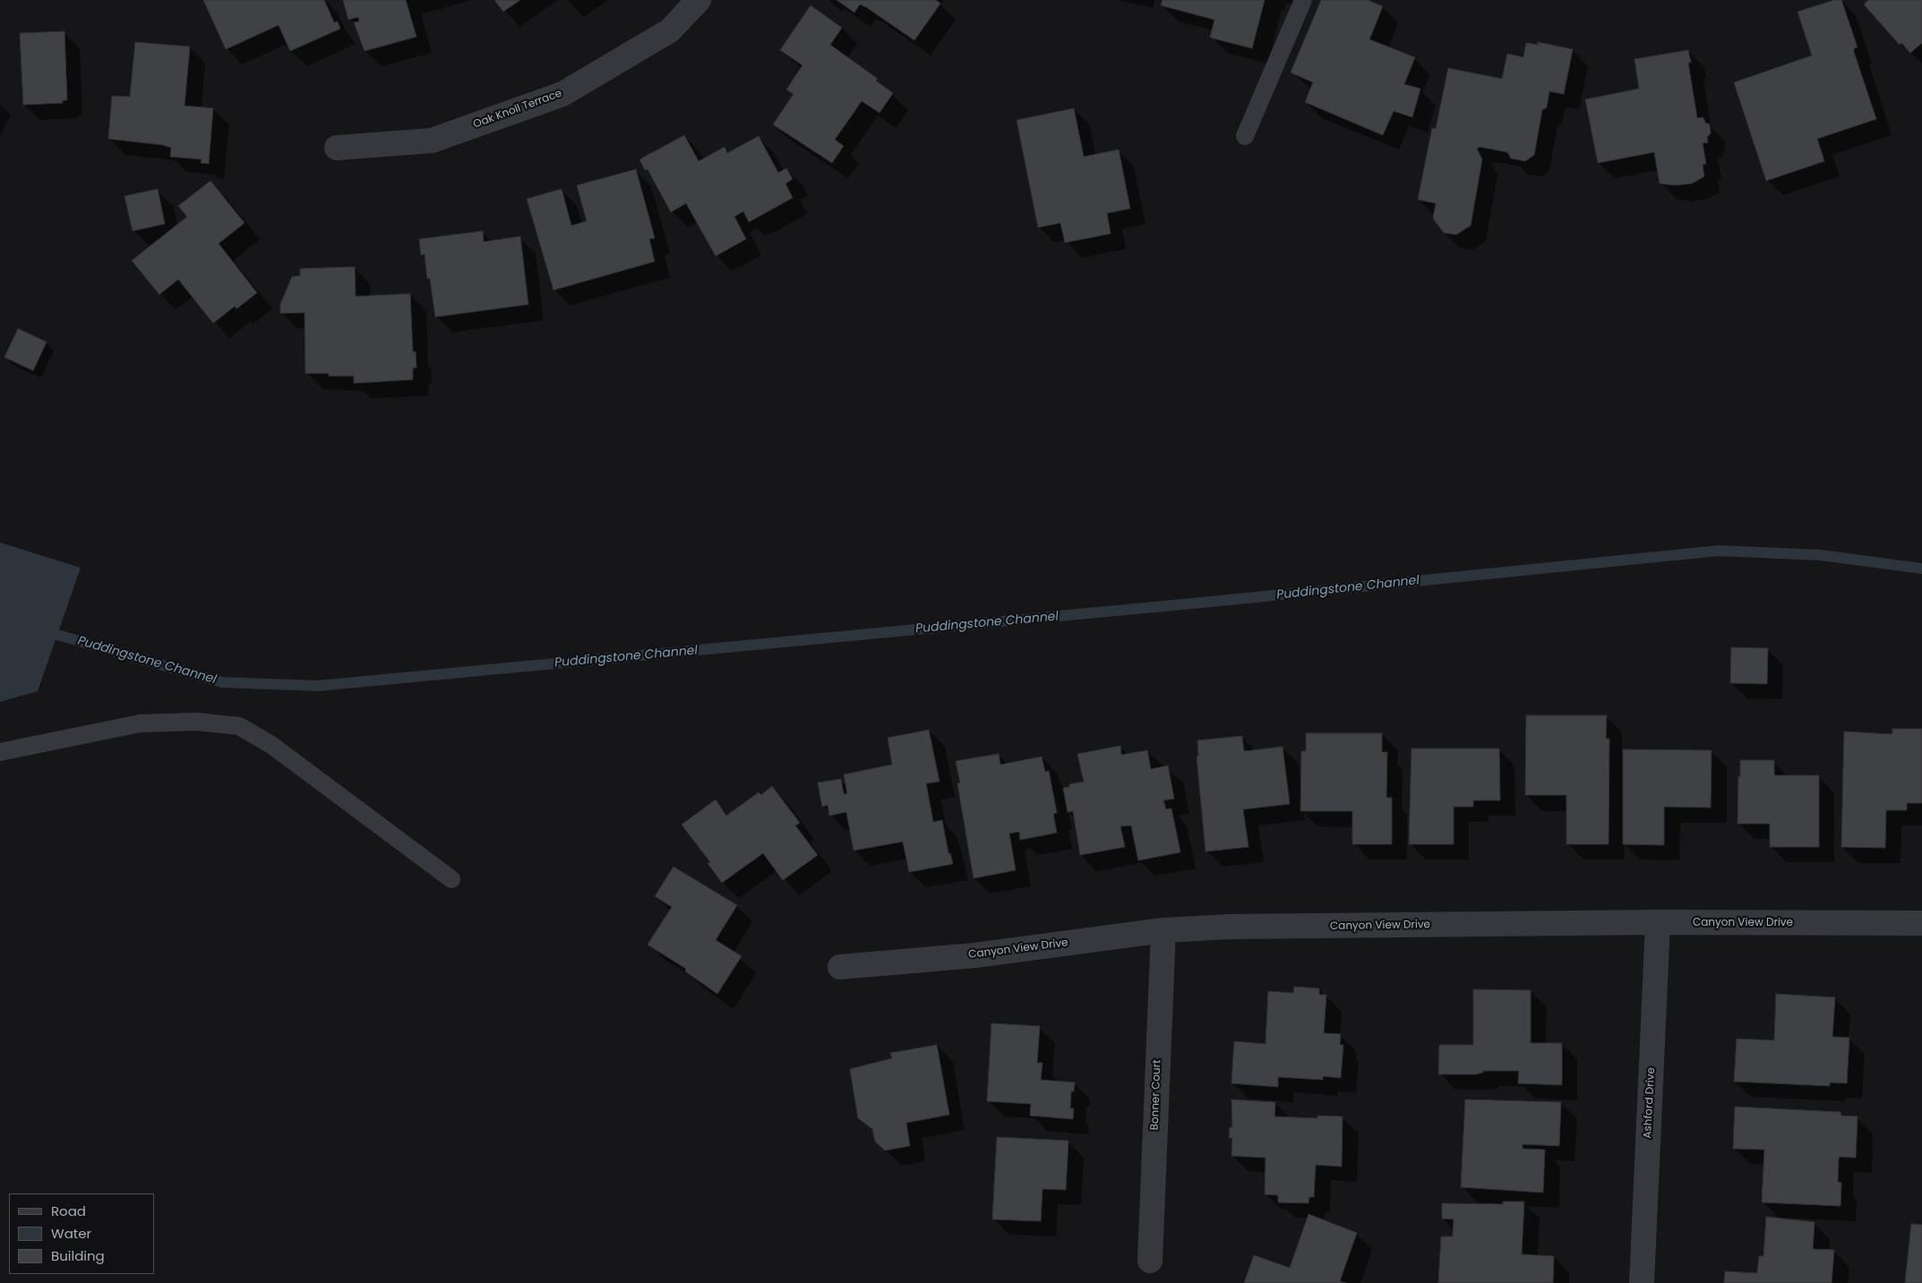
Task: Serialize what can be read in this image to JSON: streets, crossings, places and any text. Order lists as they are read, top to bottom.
{
  "streets": {
    "street": [
      "Oak Knoll Terrace",
      "Canyon View Drive",
      "Bonner Court",
      "Ashford Drive"
    ]
  },
  "crossings": [
    ["Canyon View Drive", "Bonner Court"],
    ["Canyon View Drive", "Ashford Drive"]
  ],
  "water": ["Puddingstone Channel"],
  "legend": ["Road", "Water", "Building"]
}
